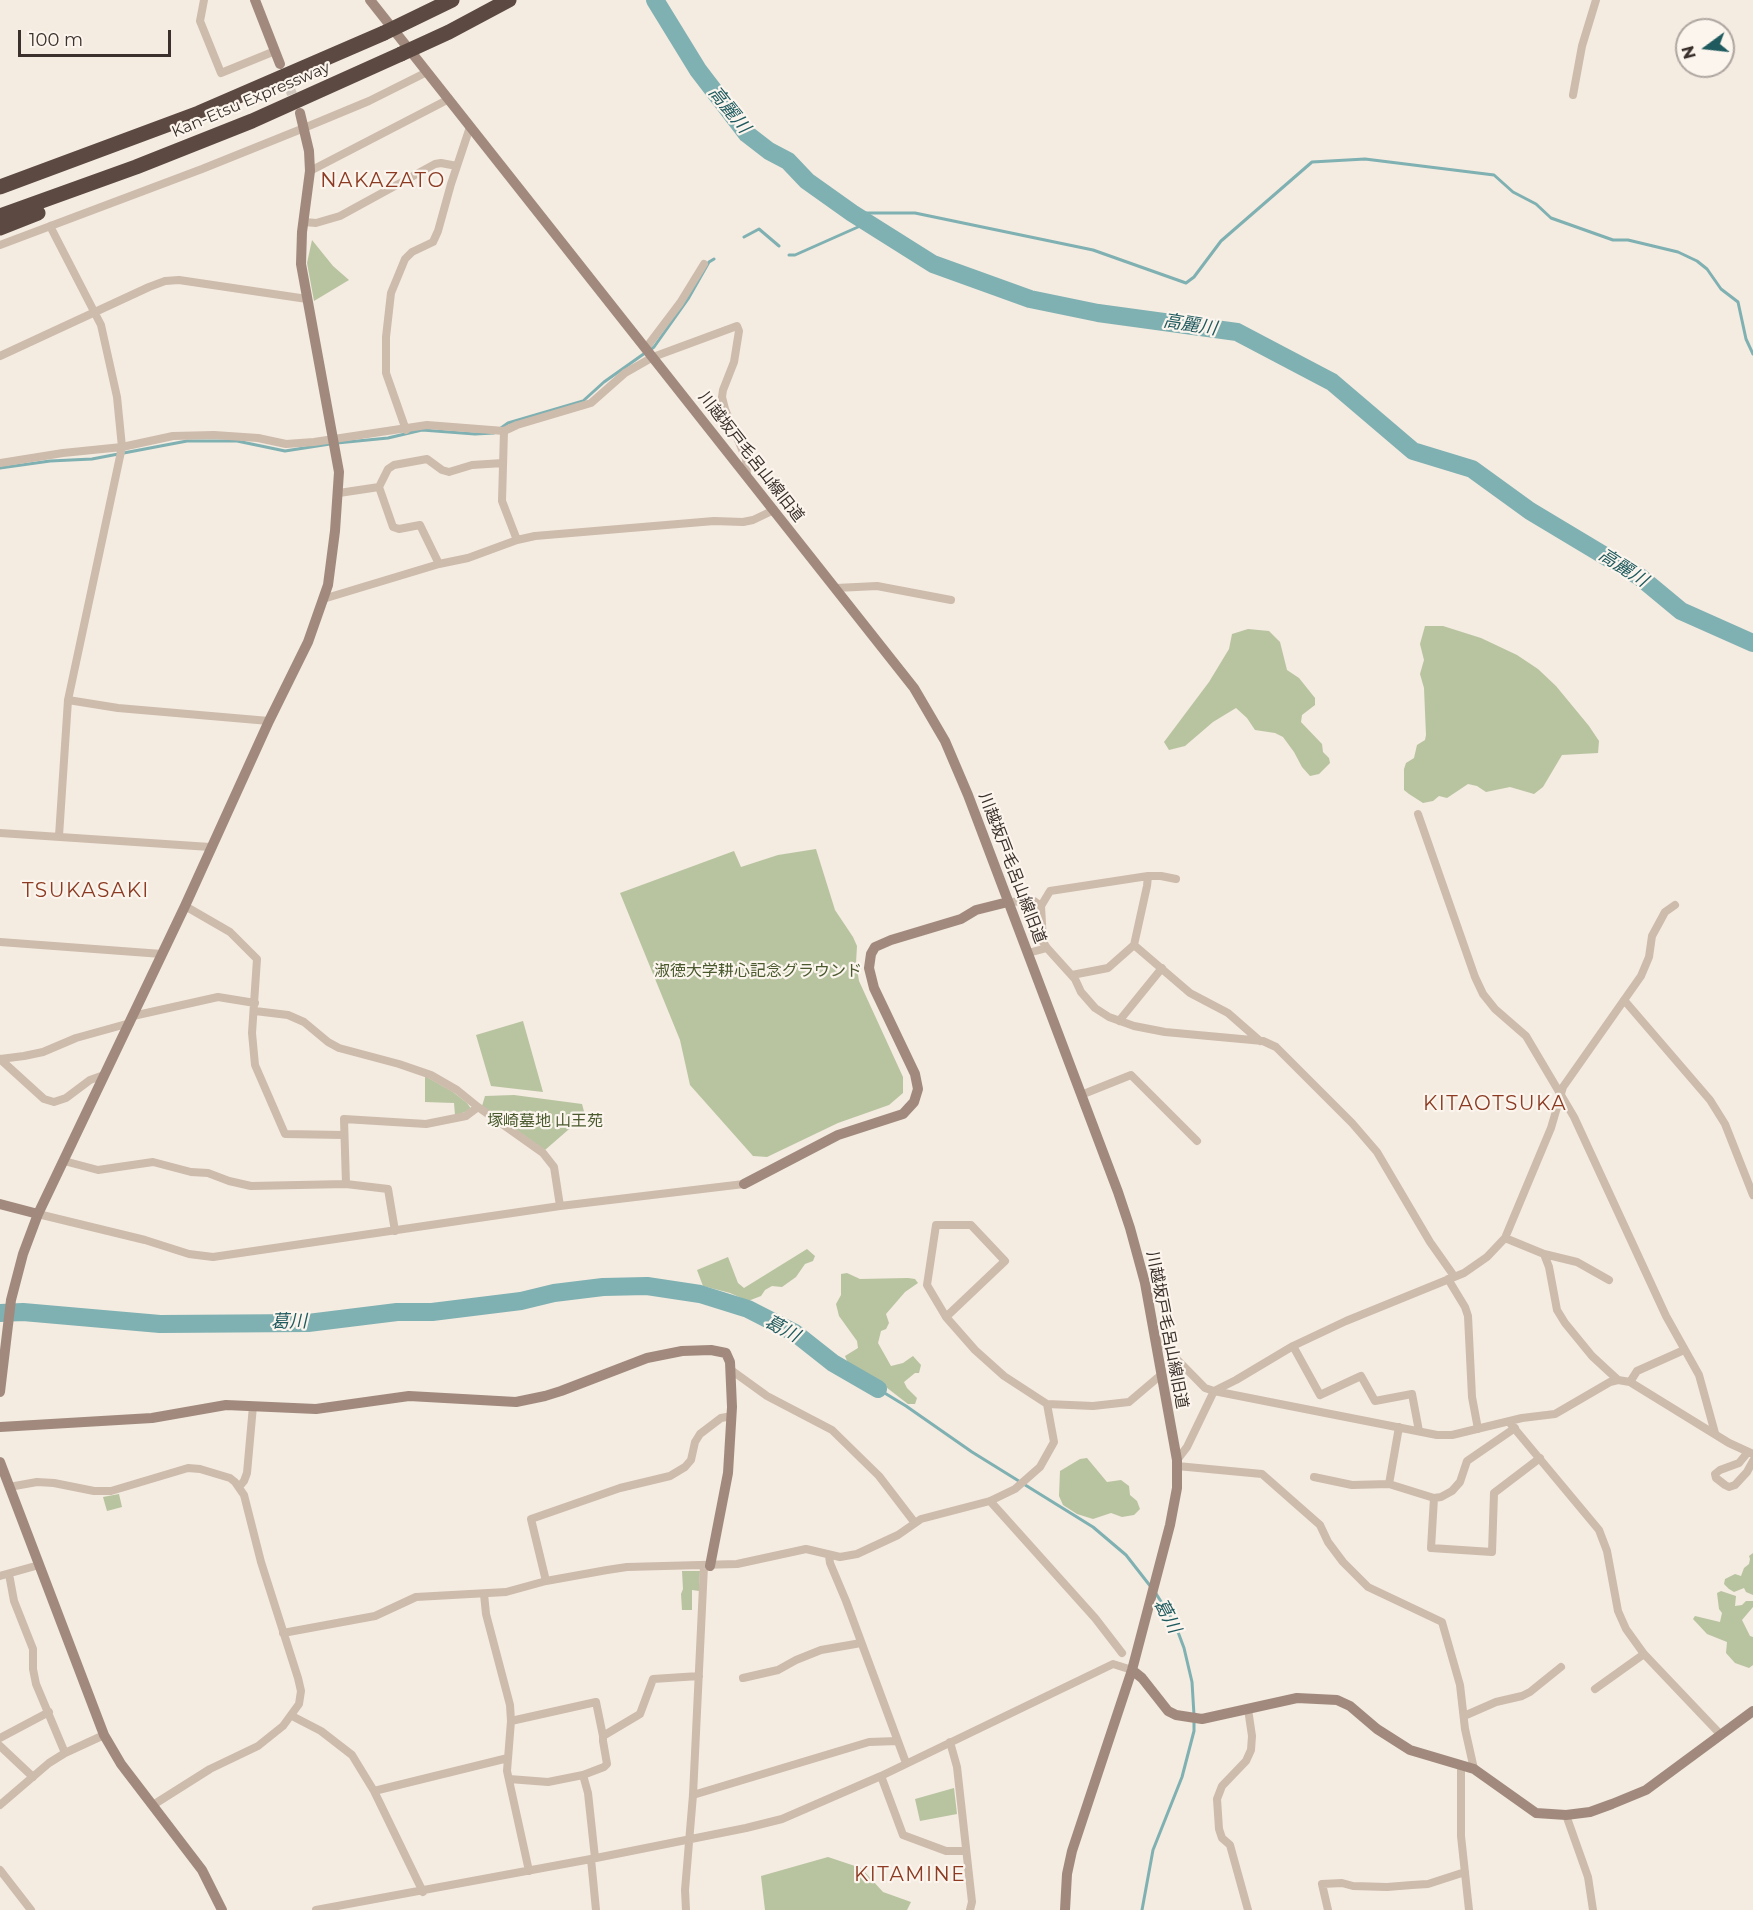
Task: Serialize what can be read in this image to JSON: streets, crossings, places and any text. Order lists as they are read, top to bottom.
{
  "streets": {
    "highway": ["Kan-Etsu Expressway"],
    "street": ["川越坂戸毛呂山線旧道"]
  },
  "districts": [
    "NAKAZATO",
    "TSUKASAKI",
    "KITAOTSUKA",
    "KITAMINE"
  ],
  "water": ["高麗川", "葛川"],
  "parks": ["淑徳大学耕心記念グラウンド", "塚崎墓地 山王苑"],
  "scale_bar": "100 m",
  "north": "left"
}
